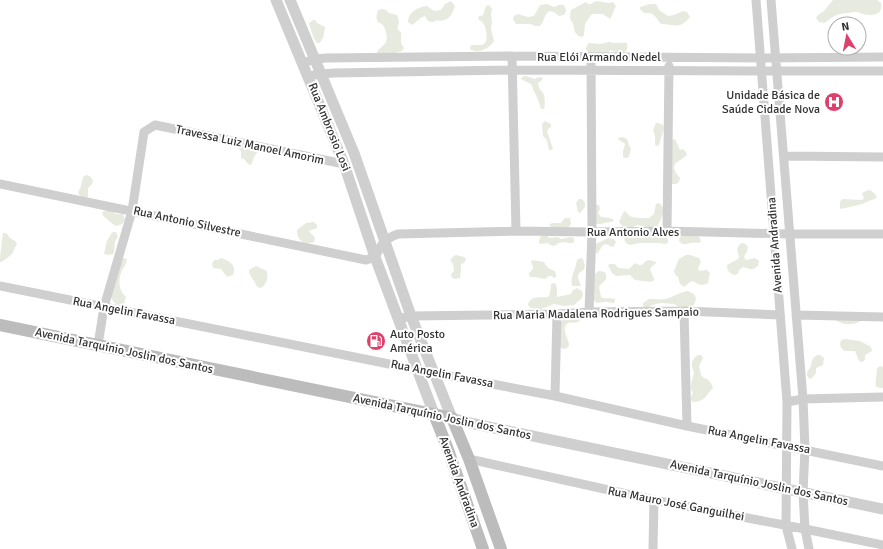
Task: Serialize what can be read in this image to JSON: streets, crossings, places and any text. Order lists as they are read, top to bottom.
{
  "streets": {
    "main road": ["Avenida Andradina", "Avenida Tarquínio Joslin dos Santos"],
    "street": [
      "Rua Elói Armando Nedel",
      "Rua Ambrosio Losi",
      "Travessa Luiz Manoel Amorim",
      "Rua Antonio Silvestre",
      "Rua Antonio Alves",
      "Rua Angelin Favassa",
      "Rua Maria Madalena Rodrigues Sampaio",
      "Rua Mauro José Ganguilhei"
    ]
  },
  "crossings": [
    ["Rua Elói Armando Nedel", "Rua Ambrosio Losi"],
    ["Rua Elói Armando Nedel", "Avenida Andradina"],
    ["Rua Ambrosio Losi", "Travessa Luiz Manoel Amorim"],
    ["Rua Ambrosio Losi", "Rua Antonio Silvestre"],
    ["Rua Ambrosio Losi", "Rua Antonio Alves"],
    ["Rua Ambrosio Losi", "Avenida Andradina"],
    ["Rua Ambrosio Losi", "Rua Angelin Favassa"],
    ["Rua Ambrosio Losi", "Rua Maria Madalena Rodrigues Sampaio"],
    ["Rua Ambrosio Losi", "Avenida Tarquínio Joslin dos Santos"],
    ["Travessa Luiz Manoel Amorim", "Rua Antonio Silvestre"],
    ["Rua Antonio Alves", "Avenida Andradina"],
    ["Avenida Andradina", "Rua Angelin Favassa"],
    ["Avenida Andradina", "Rua Maria Madalena Rodrigues Sampaio"],
    ["Avenida Andradina", "Avenida Tarquínio Joslin dos Santos"],
    ["Avenida Andradina", "Rua Mauro José Ganguilhei"]
  ],
  "places": {
    "hospital": ["Unidade Básica de Saúde Cidade Nova"],
    "fuel station": ["Auto Posto América"]
  },
  "north": "top"
}
